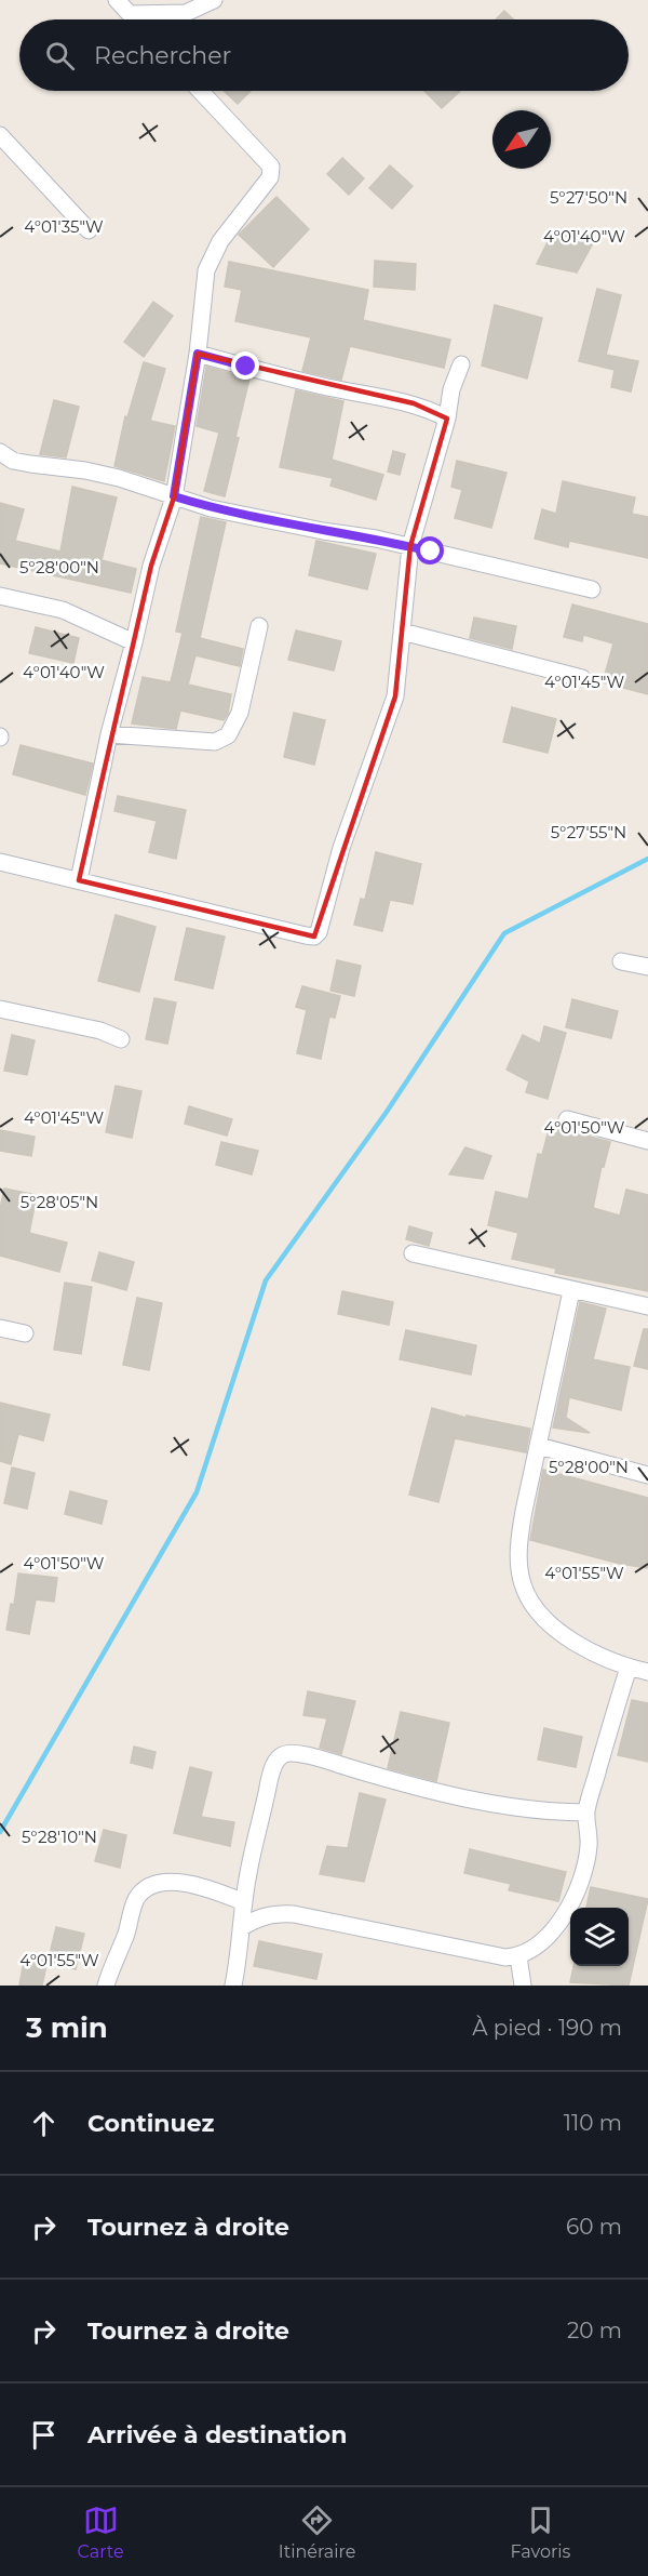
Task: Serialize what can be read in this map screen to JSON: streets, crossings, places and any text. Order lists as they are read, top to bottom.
{
  "north": "bottom left",
  "page": {
    "search": "Rechercher",
    "heading": ["3 min", "À pied · 190 m"],
    "list": [
      ["Continuez", "110 m"],
      ["Tournez à droite", "60 m"],
      ["Tournez à droite", "20 m"],
      "Arrivée à destination"
    ],
    "nav": ["Carte", "Itinéraire", "Favoris"]
  },
  "coordinates": [
    "5°27'50\"N",
    "4°01'35\"W",
    "4°01'40\"W",
    "5°28'00\"N",
    "4°01'45\"W",
    "5°27'55\"N",
    "4°01'50\"W",
    "5°28'05\"N",
    "4°01'55\"W",
    "5°28'10\"N"
  ]
}
